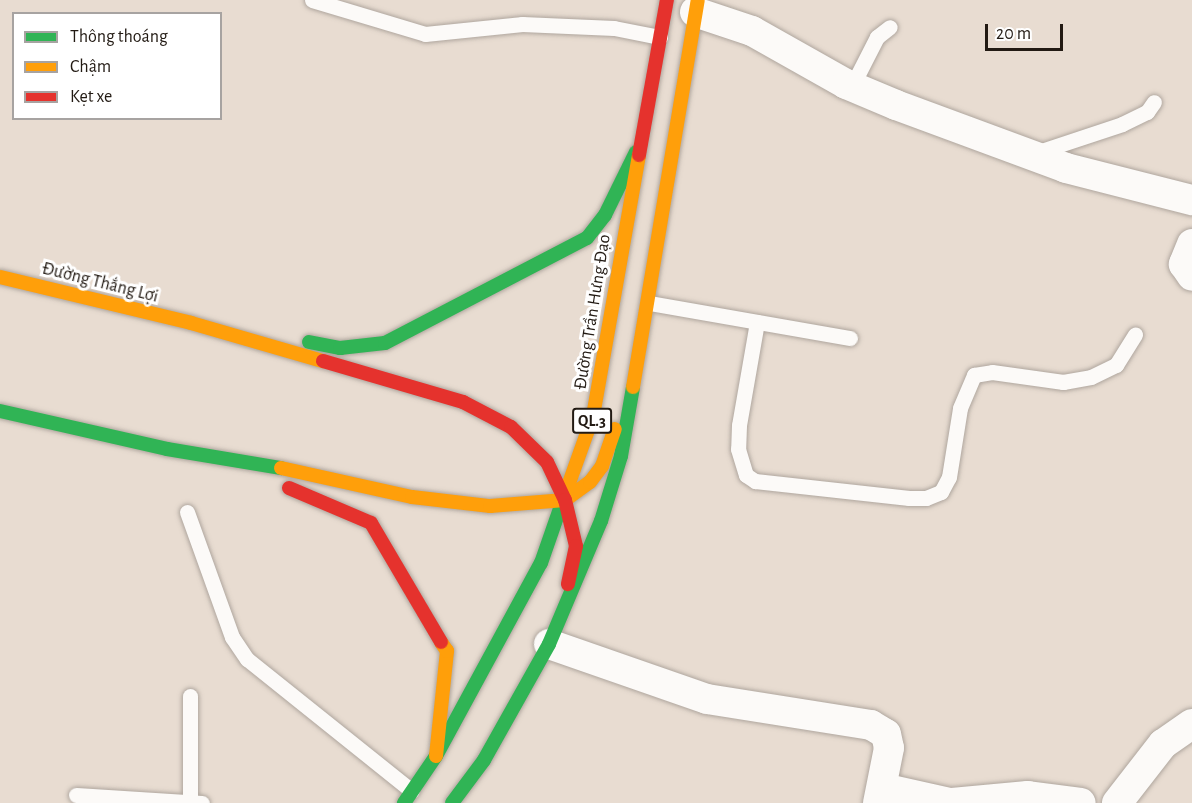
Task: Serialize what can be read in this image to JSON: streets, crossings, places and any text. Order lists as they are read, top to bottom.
{
  "streets": {
    "main road": ["Đường Thắng Lợi", "Đường Trần Hưng Đạo", "QL.3"]
  },
  "legend": ["Thông thoáng", "Chậm", "Kẹt xe"],
  "scale_bar": "20 m"
}
